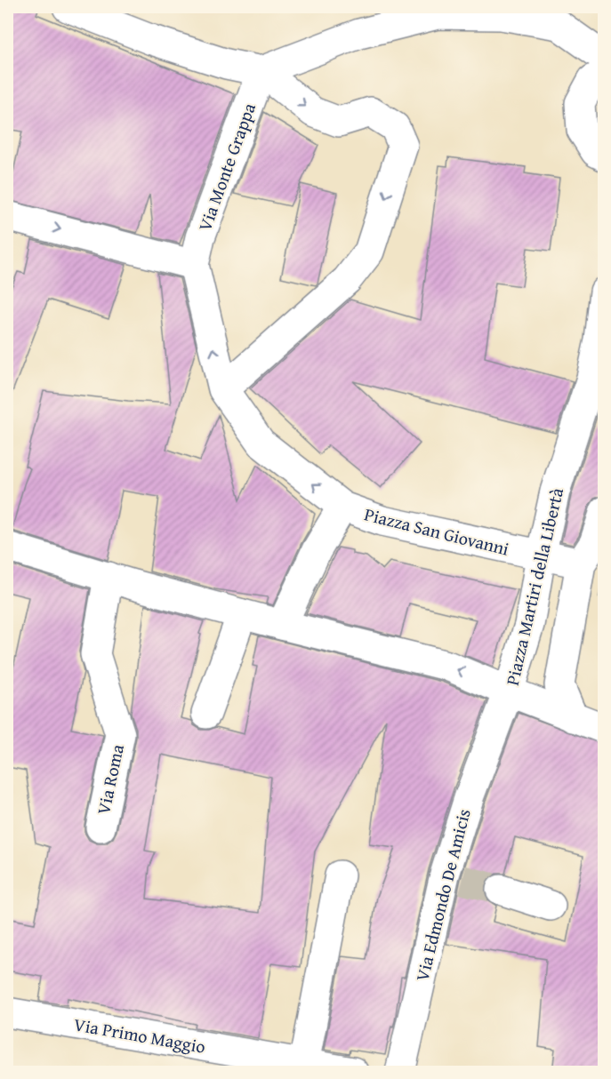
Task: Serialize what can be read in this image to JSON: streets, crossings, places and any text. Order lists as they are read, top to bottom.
{
  "streets": {
    "street": [
      "Via Monte Grappa",
      "Piazza San Giovanni",
      "Piazza Martiri della Libertà",
      "Via Roma",
      "Via Edmondo De Amicis",
      "Via Primo Maggio"
    ]
  },
  "crossings": [
    ["Via Monte Grappa", "Piazza San Giovanni"],
    ["Piazza San Giovanni", "Piazza Martiri della Libertà"],
    ["Piazza Martiri della Libertà", "Via Edmondo De Amicis"]
  ],
  "one_way": ["Piazza San Giovanni"]
}
